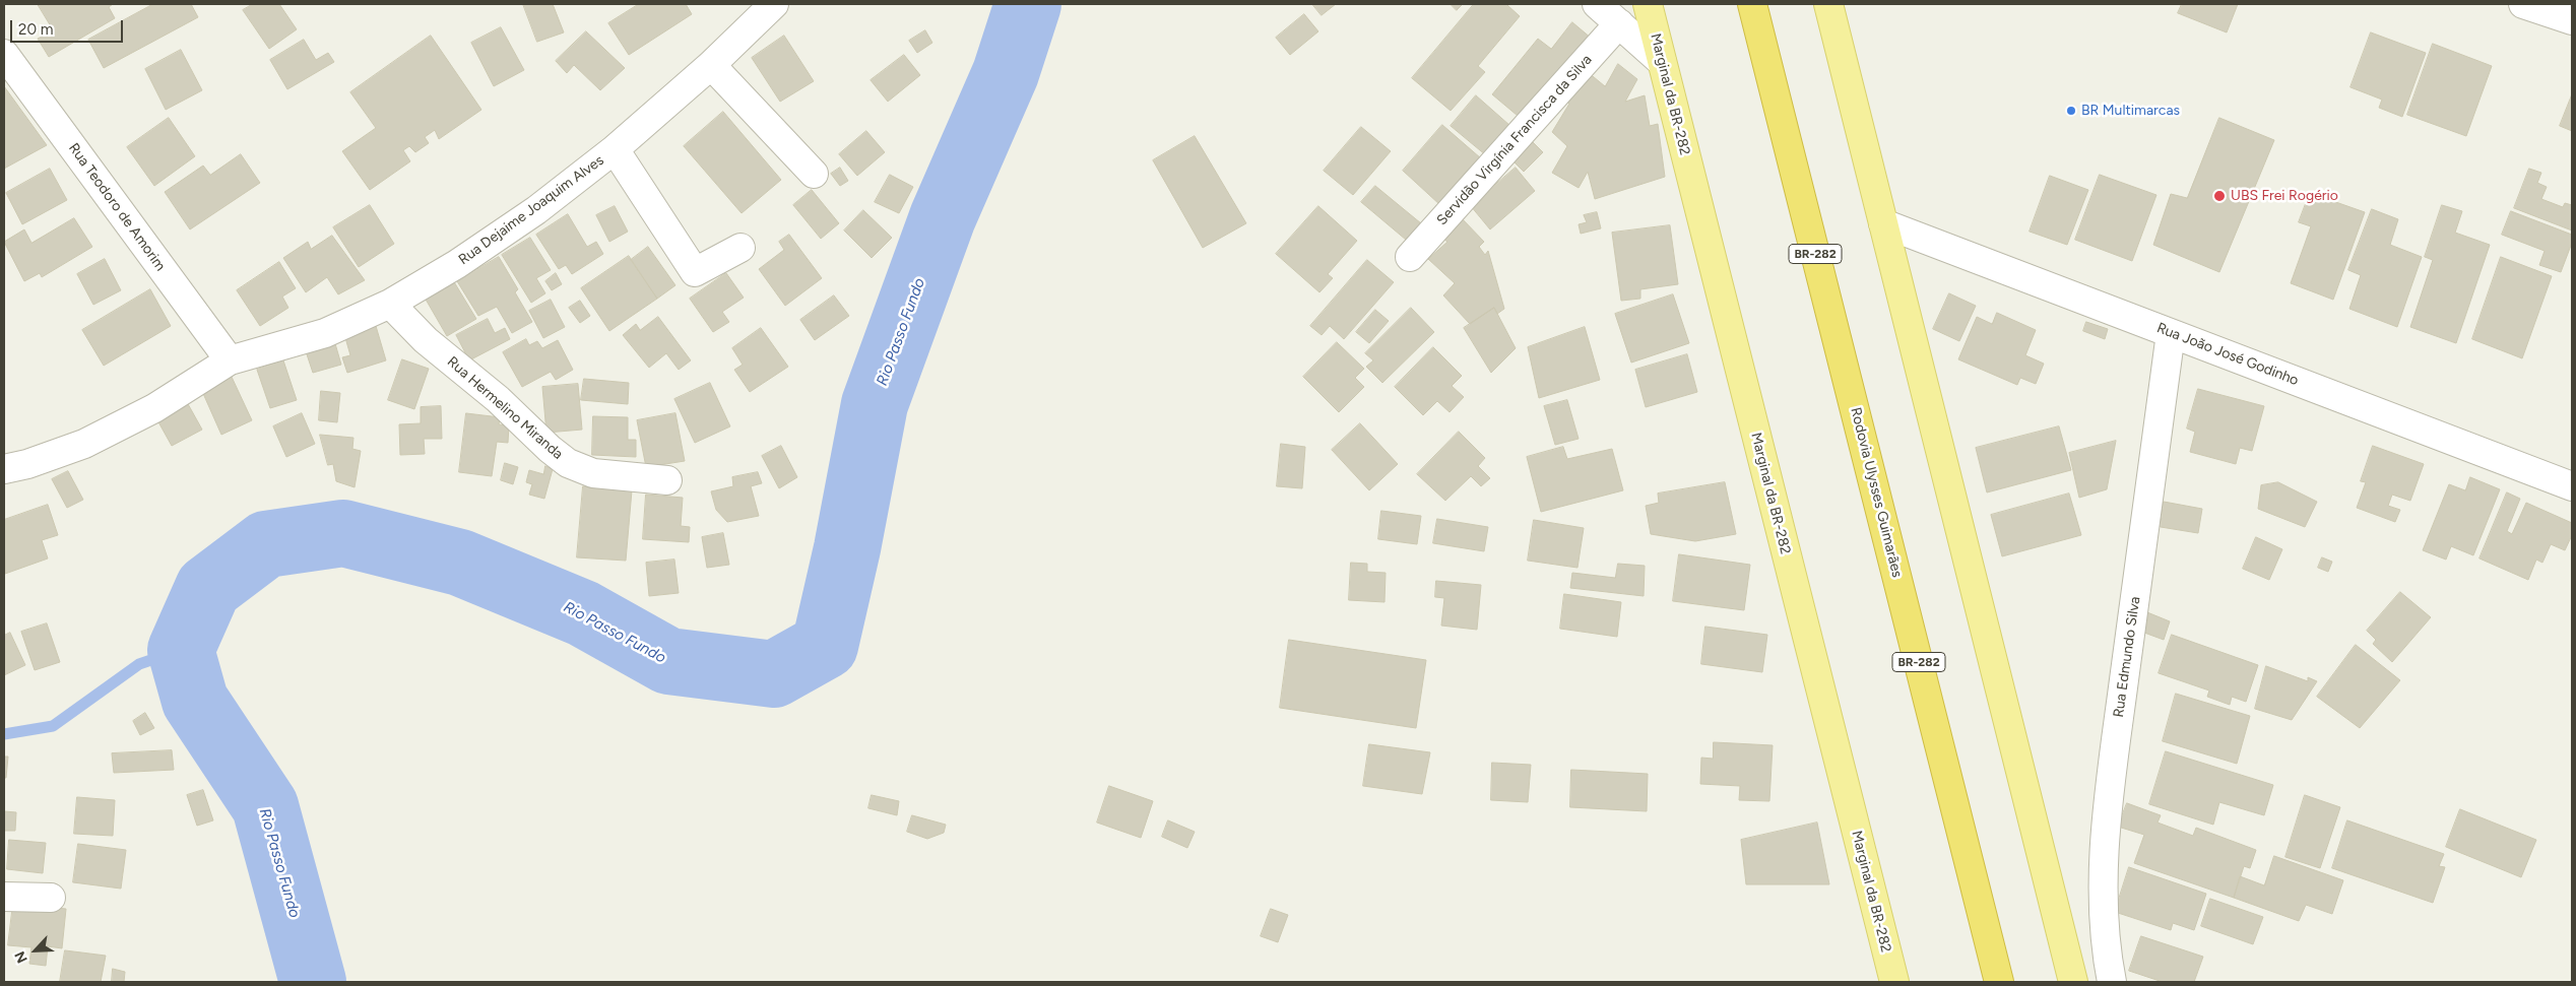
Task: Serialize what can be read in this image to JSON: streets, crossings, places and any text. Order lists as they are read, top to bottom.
{
  "streets": {
    "highway": ["BR-282", "Rodovia Ulysses Guimarães"],
    "main road": ["Marginal da BR-282"],
    "street": [
      "Servidão Virgínia Francisca da Silva",
      "Rua Teodoro de Amorim",
      "Rua Dejaime Joaquim Alves",
      "Rua João José Godinho",
      "Rua Hermelino Miranda",
      "Rua Edmundo Silva"
    ]
  },
  "crossings": [
    ["Rua Teodoro de Amorim", "Rua Dejaime Joaquim Alves"],
    ["Rua Dejaime Joaquim Alves", "Rua Hermelino Miranda"],
    ["Rua João José Godinho", "Rua Edmundo Silva"]
  ],
  "water": ["Rio Passo Fundo"],
  "places": ["BR Multimarcas", "UBS Frei Rogério"],
  "scale_bar": "20 m",
  "north": "bottom left"
}
